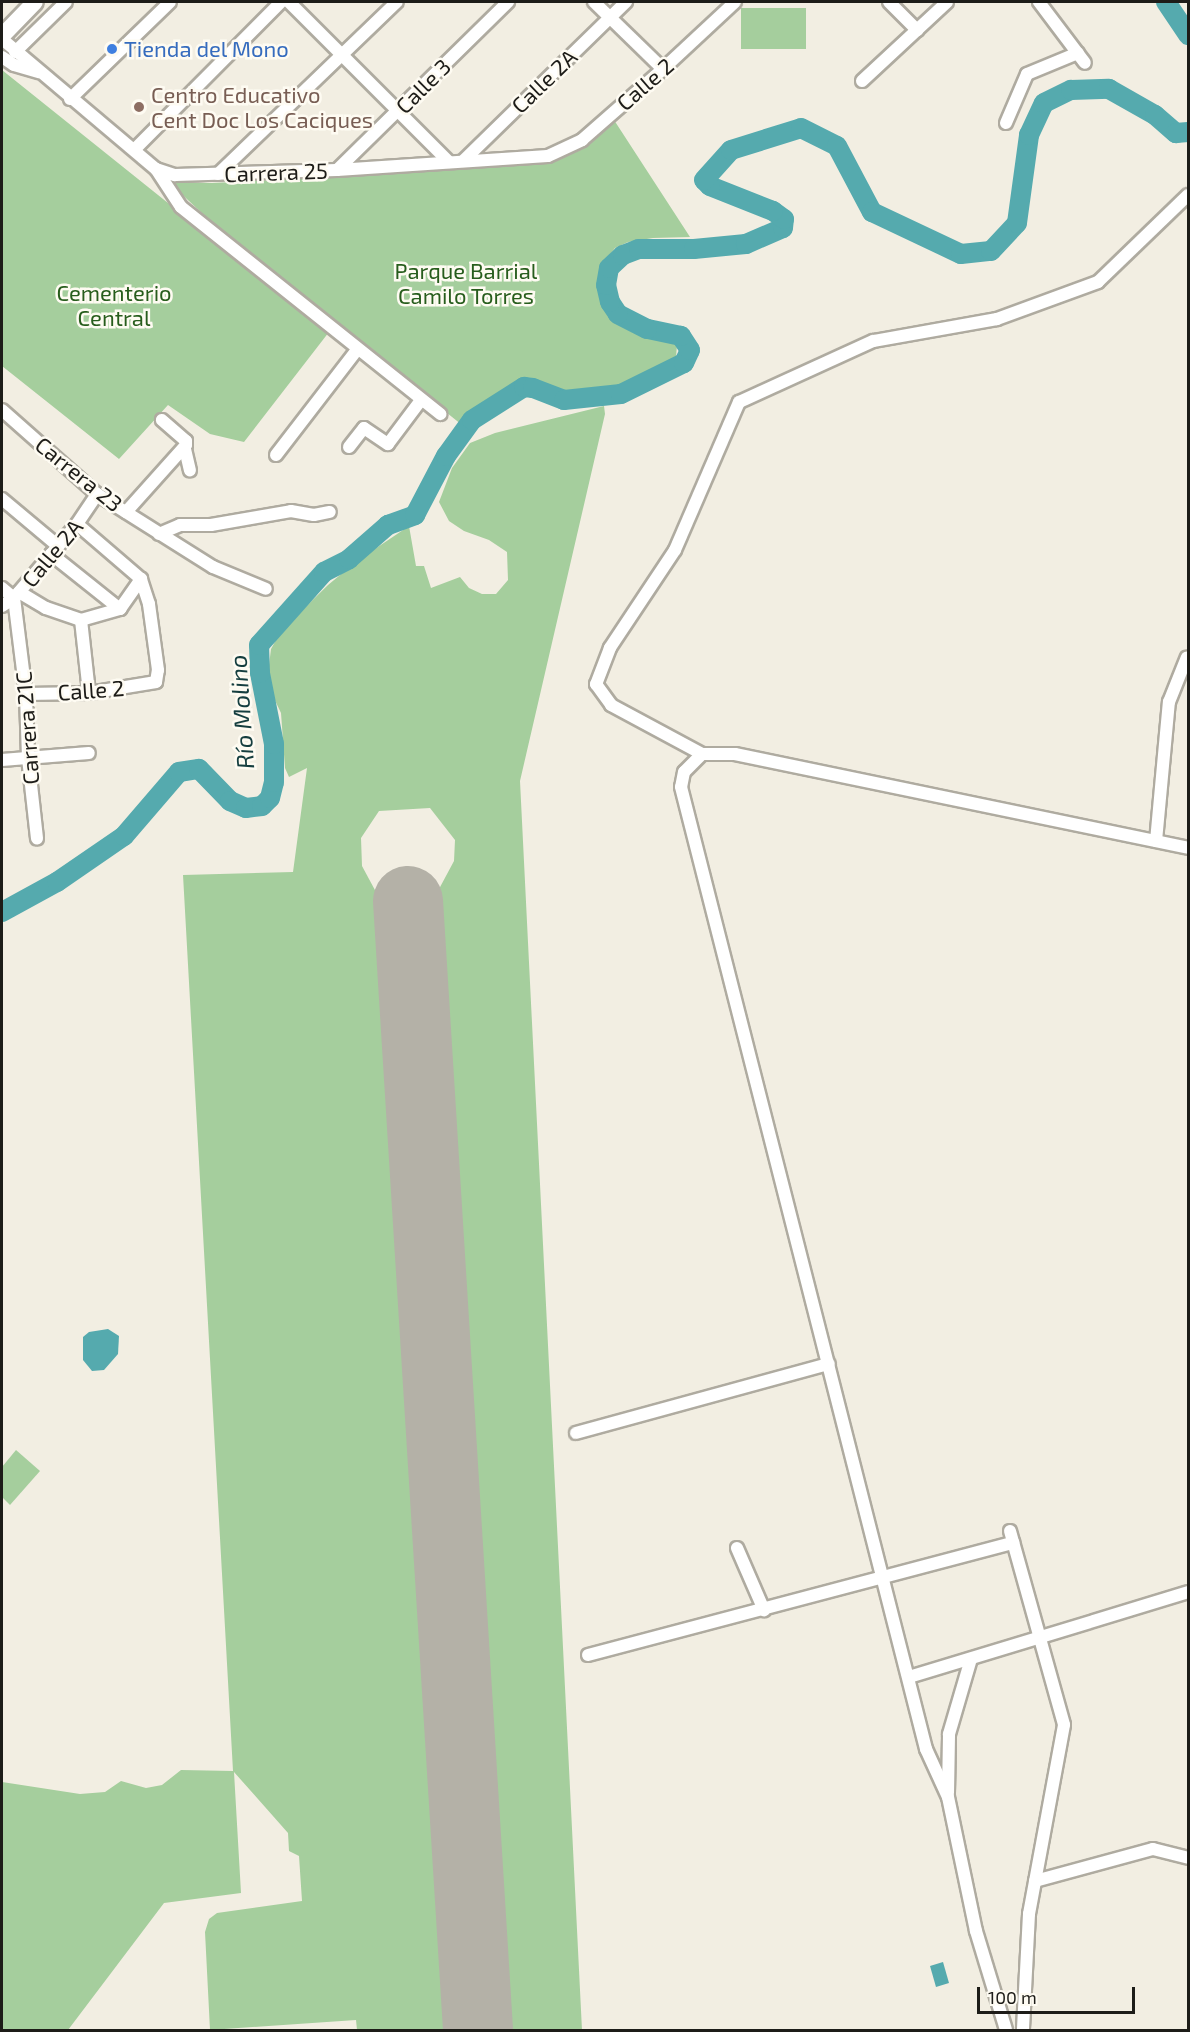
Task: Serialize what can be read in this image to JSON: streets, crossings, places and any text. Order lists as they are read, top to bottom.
{
  "streets": {
    "street": [
      "Calle 2A",
      "Calle 2",
      "Calle 3",
      "Carrera 25",
      "Carrera 23",
      "Carrera 21C"
    ]
  },
  "crossings": [
    ["Calle 2A", "Carrera 25"],
    ["Calle 2A", "Carrera 23"],
    ["Calle 2A", "Carrera 21C"],
    ["Calle 2", "Carrera 25"],
    ["Calle 2", "Carrera 21C"],
    ["Calle 3", "Carrera 25"]
  ],
  "water": ["Río Molino"],
  "parks": ["Parque Barrial Camilo Torres", "Cementerio Central"],
  "places": ["Tienda del Mono", "Centro Educativo Cent Doc Los Caciques"],
  "scale_bar": "100 m"
}
